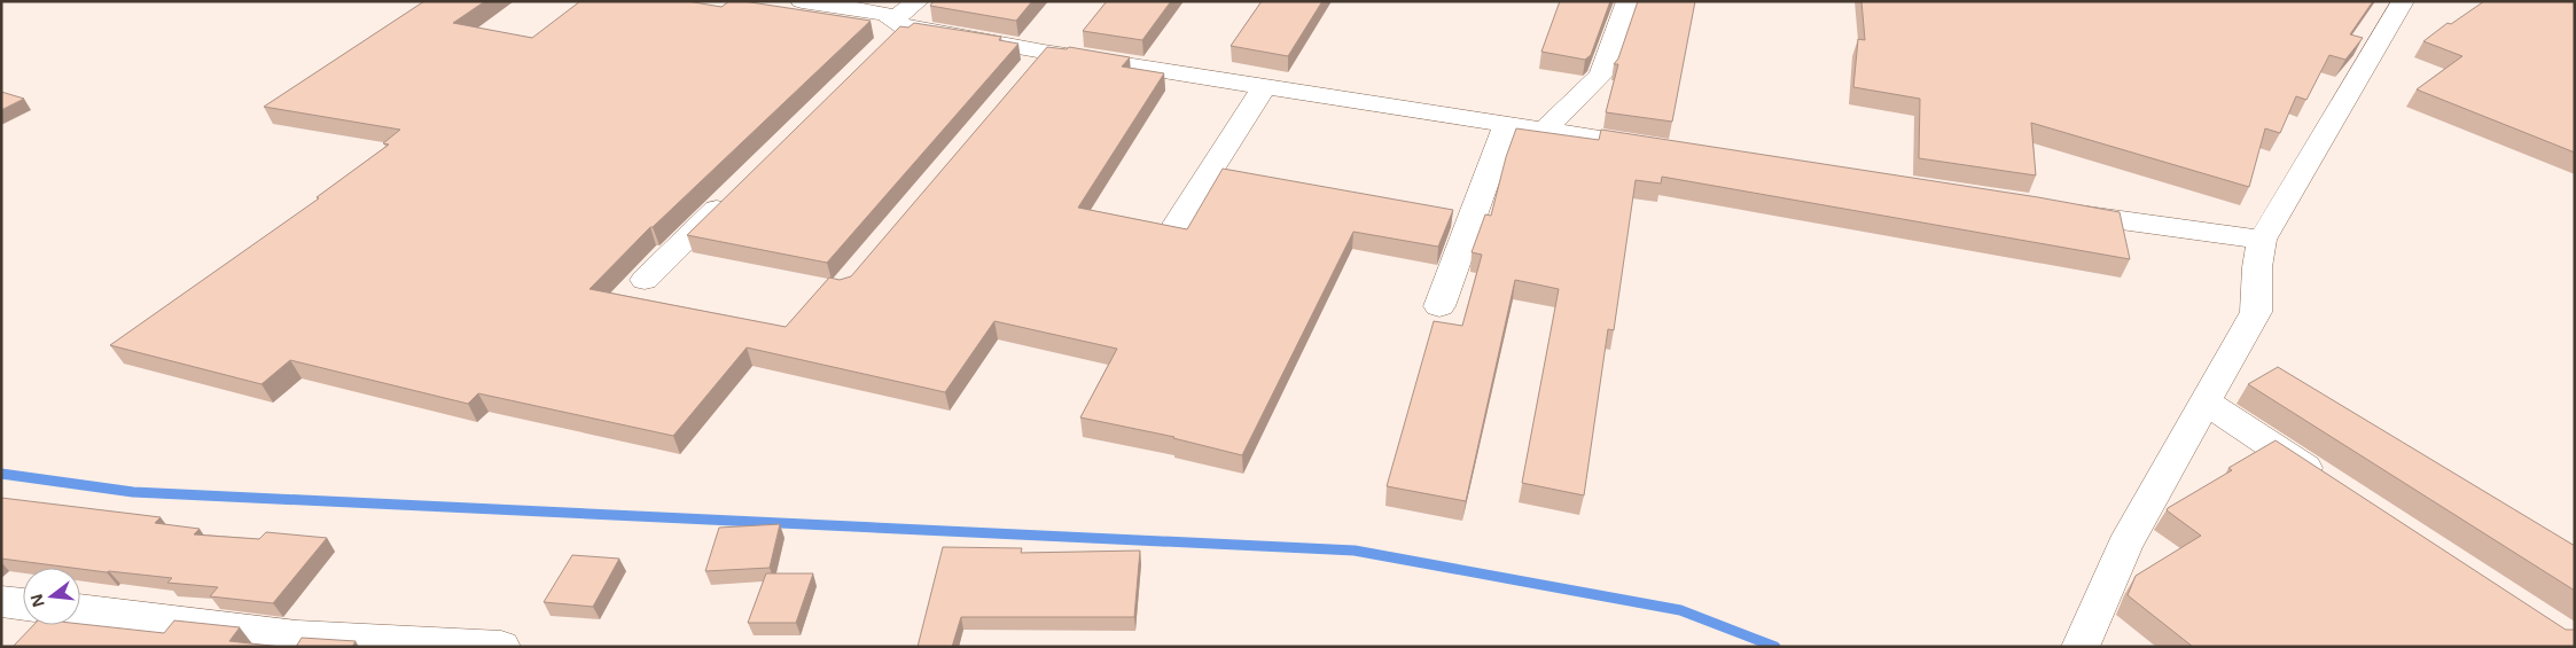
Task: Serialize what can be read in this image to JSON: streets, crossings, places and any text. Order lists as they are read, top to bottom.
{
  "north": "left"
}
